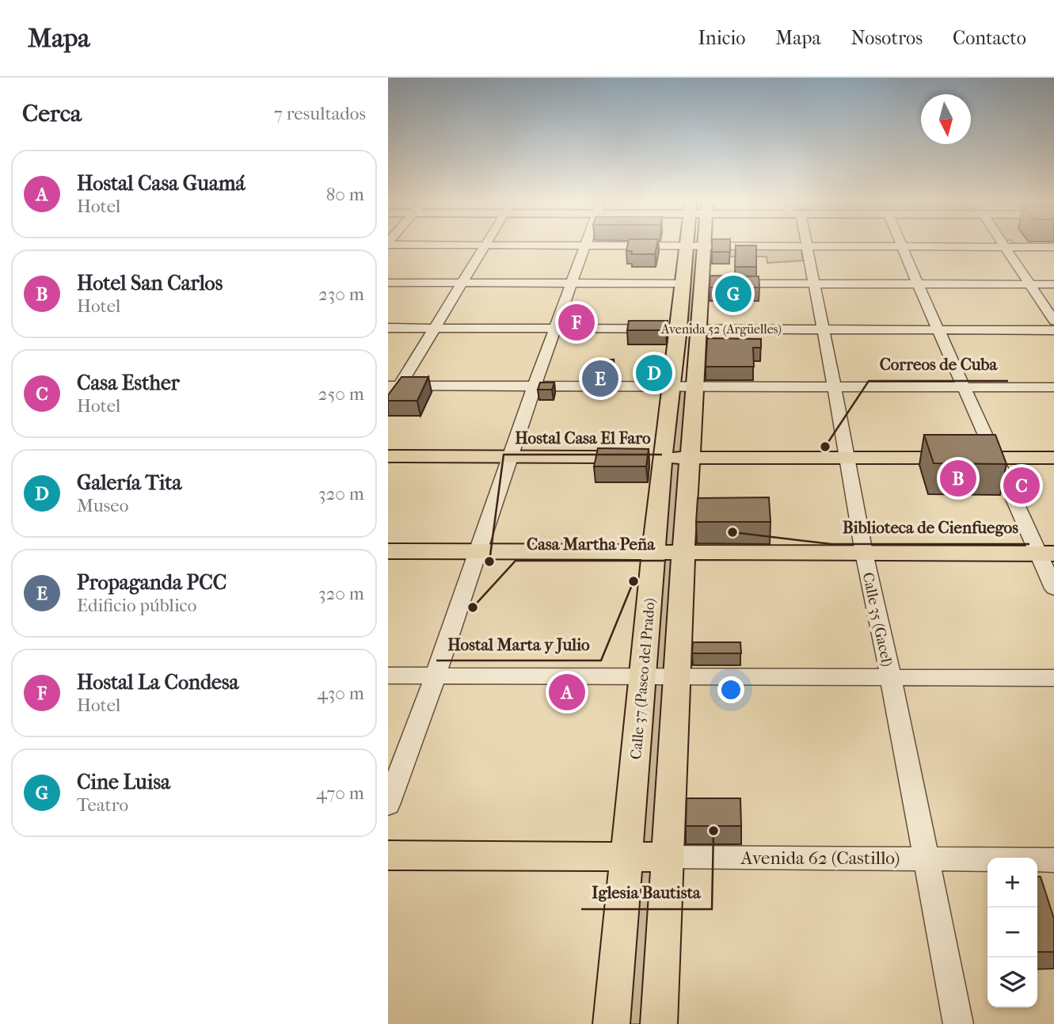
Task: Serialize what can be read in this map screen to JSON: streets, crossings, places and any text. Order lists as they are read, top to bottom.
{
  "streets": {
    "main road": ["Calle 37 (Paseo del Prado)", "Avenida 62 (Castillo)"],
    "street": ["Avenida 52 (Argüelles)", "Calle 35 (Gacel)"]
  },
  "crossings": [
    ["Avenida 52 (Argüelles)", "Calle 35 (Gacel)"],
    ["Avenida 52 (Argüelles)", "Calle 37 (Paseo del Prado)"],
    ["Calle 35 (Gacel)", "Avenida 62 (Castillo)"],
    ["Calle 37 (Paseo del Prado)", "Avenida 62 (Castillo)"]
  ],
  "places": [
    "Correos de Cuba",
    "Biblioteca de Cienfuegos",
    "Hostal Casa El Faro",
    "Hostal Marta y Julio",
    "Casa Martha Peña",
    "Iglesia Bautista"
  ],
  "north": "bottom",
  "page": {
    "header": "Mapa",
    "nav": [
      "Inicio",
      "Mapa",
      "Nosotros",
      "Contacto"
    ],
    "heading": ["Cerca", "7 resultados"],
    "list": [
      {
        "mark": "A",
        "name": "Hostal Casa Guamá",
        "note": "Hotel",
        "value": "80 m"
      },
      {
        "mark": "B",
        "name": "Hotel San Carlos",
        "note": "Hotel",
        "value": "230 m"
      },
      {
        "mark": "C",
        "name": "Casa Esther",
        "note": "Hotel",
        "value": "250 m"
      },
      {
        "mark": "D",
        "name": "Galería Tita",
        "note": "Museo",
        "value": "320 m"
      },
      {
        "mark": "E",
        "name": "Propaganda PCC",
        "note": "Edificio público",
        "value": "320 m"
      },
      {
        "mark": "F",
        "name": "Hostal La Condesa",
        "note": "Hotel",
        "value": "430 m"
      },
      {
        "mark": "G",
        "name": "Cine Luisa",
        "note": "Teatro",
        "value": "470 m"
      }
    ],
    "pins": [
      "G",
      "F",
      "D",
      "E",
      "B",
      "C",
      "A"
    ],
    "map_buttons": ["+", "−"]
  }
}
